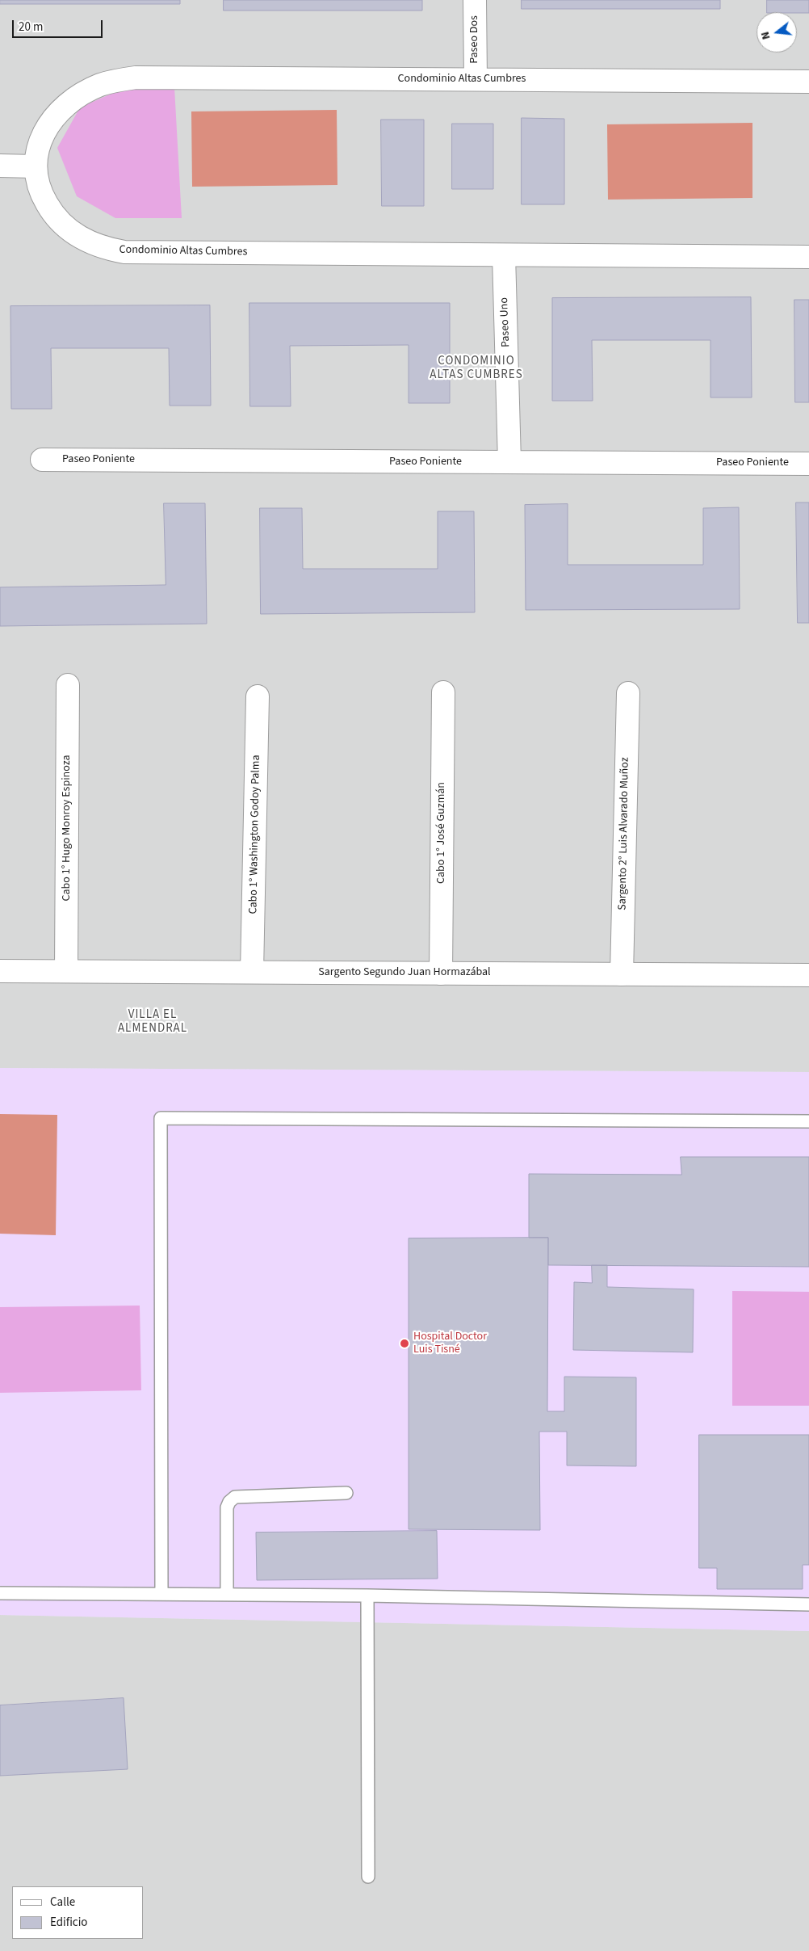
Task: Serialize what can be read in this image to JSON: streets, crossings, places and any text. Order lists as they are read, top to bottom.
{
  "streets": {
    "street": [
      "Paseo Dos",
      "Condominio Altas Cumbres",
      "Paseo Uno",
      "Paseo Poniente",
      "Cabo 1° Hugo Monroy Espinoza",
      "Cabo 1° José Guzmán",
      "Sargento 2° Luis Alvarado Muñoz",
      "Cabo 1° Washington Godoy Palma",
      "Sargento Segundo Juan Hormazábal"
    ]
  },
  "crossings": [
    ["Paseo Dos", "Condominio Altas Cumbres"],
    ["Condominio Altas Cumbres", "Paseo Uno"],
    ["Paseo Uno", "Paseo Poniente"],
    ["Cabo 1° Hugo Monroy Espinoza", "Sargento Segundo Juan Hormazábal"],
    ["Cabo 1° José Guzmán", "Sargento Segundo Juan Hormazábal"],
    ["Sargento 2° Luis Alvarado Muñoz", "Sargento Segundo Juan Hormazábal"],
    ["Cabo 1° Washington Godoy Palma", "Sargento Segundo Juan Hormazábal"]
  ],
  "districts": ["CONDOMINIO ALTAS CUMBRES", "VILLA EL ALMENDRAL"],
  "places": ["Hospital Doctor Luis Tisné"],
  "legend": ["Calle", "Edificio"],
  "scale_bar": "20 m",
  "north": "left"
}
